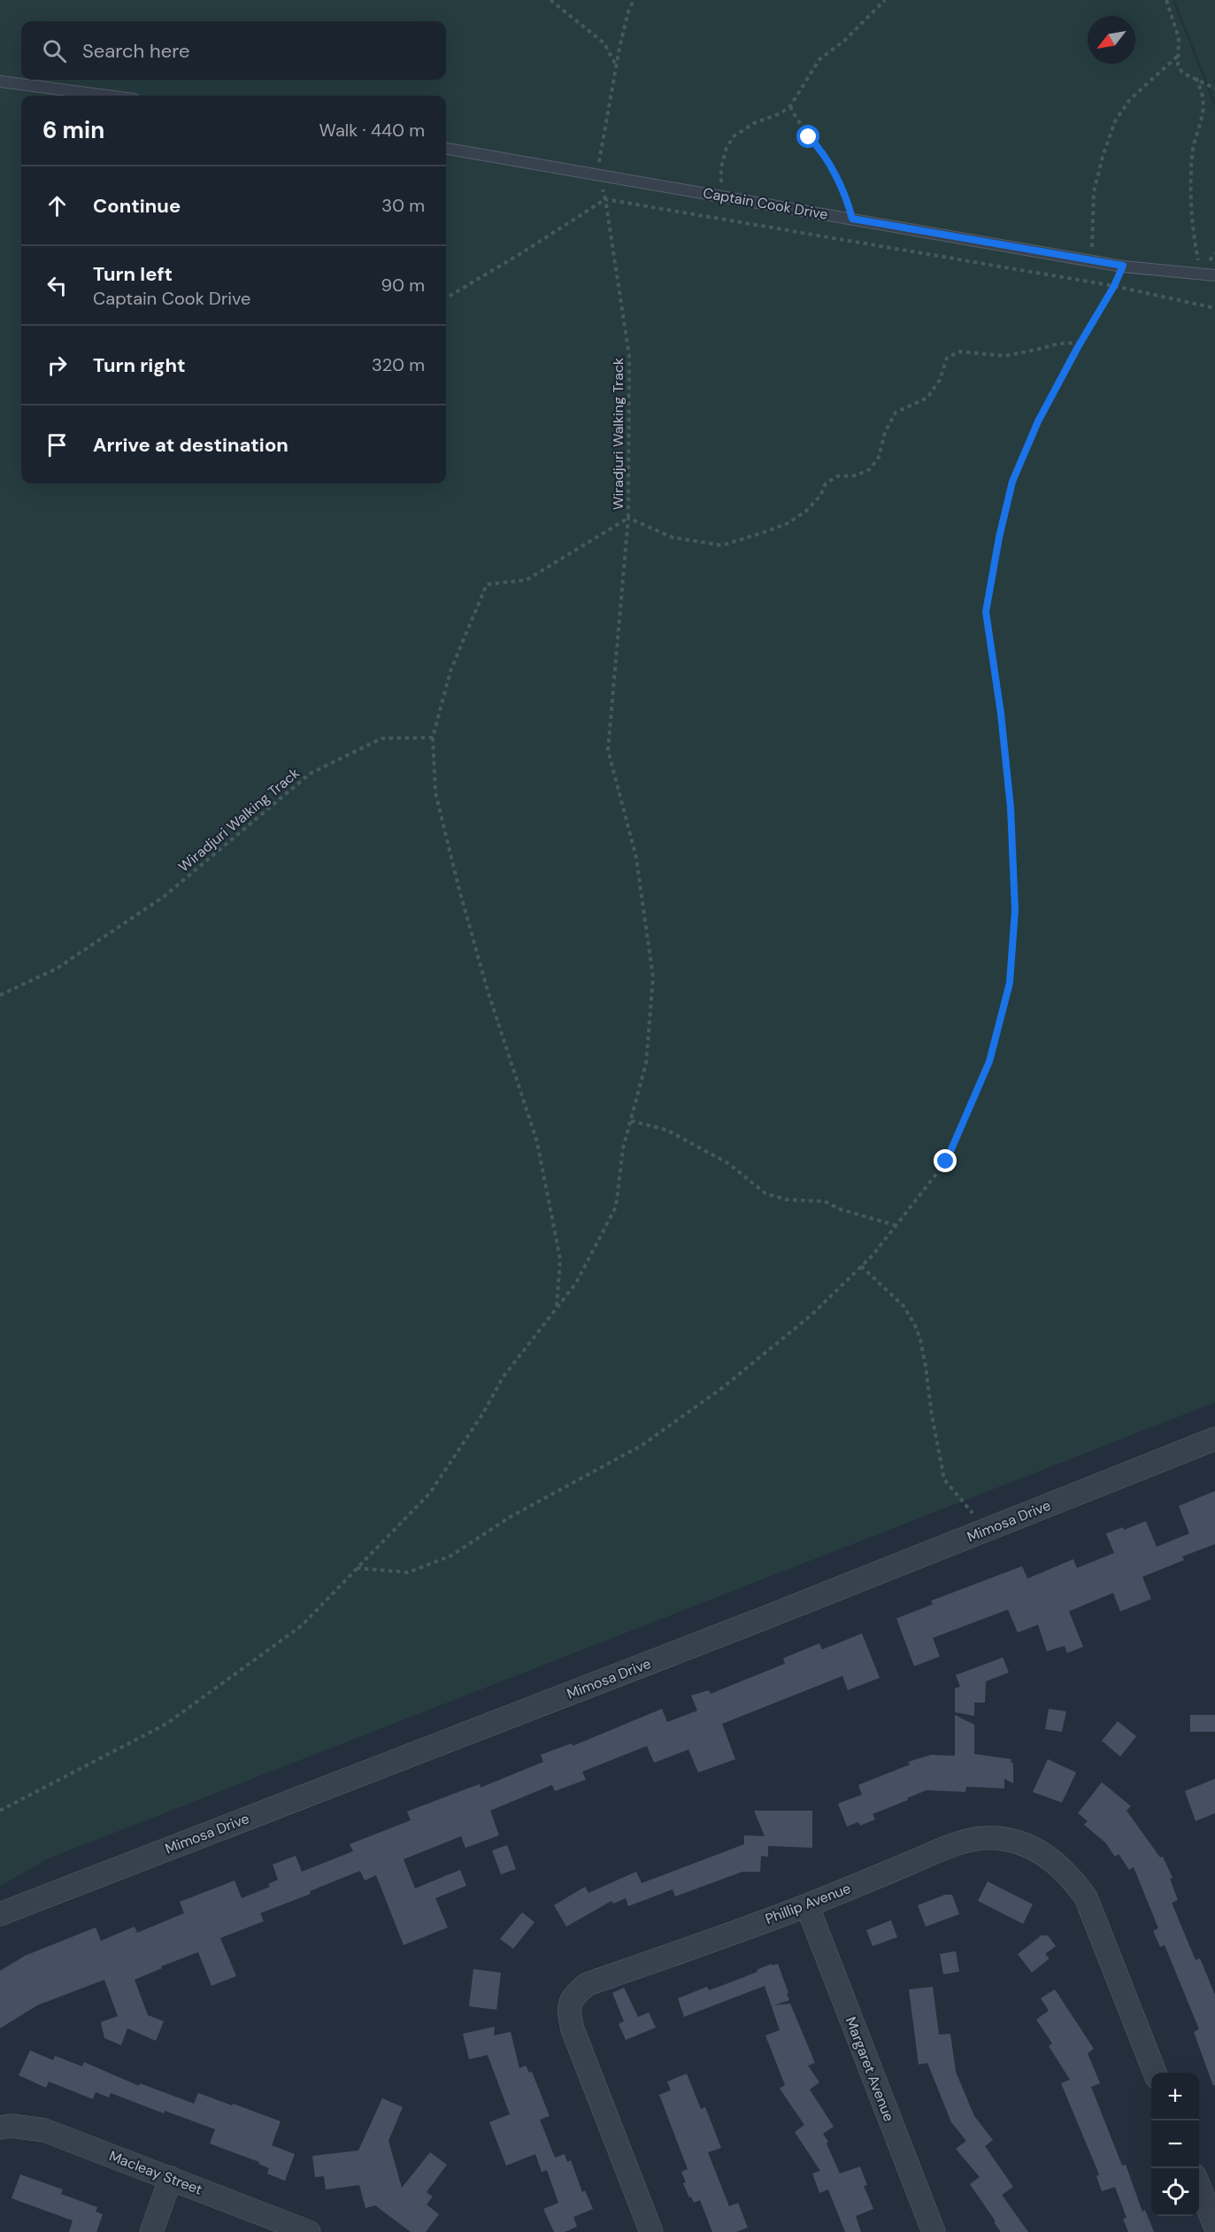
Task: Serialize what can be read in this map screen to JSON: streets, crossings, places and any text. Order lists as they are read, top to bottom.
{
  "streets": {
    "street": [
      "Mimosa Drive",
      "Phillip Avenue",
      "Margaret Avenue",
      "Macleay Street"
    ],
    "lane": ["Captain Cook Drive"],
    "path": ["Wiradjuri Walking Track"]
  },
  "crossings": [
    ["Captain Cook Drive", "Wiradjuri Walking Track"],
    ["Phillip Avenue", "Margaret Avenue"]
  ],
  "north": "bottom left",
  "page": {
    "search": "Search here",
    "heading": ["6 min", "Walk · 440 m"],
    "list": [
      ["Continue", "30 m"],
      ["Turn left", "Captain Cook Drive", "90 m"],
      ["Turn right", "320 m"],
      "Arrive at destination"
    ],
    "map_buttons": ["+", "−"]
  }
}
